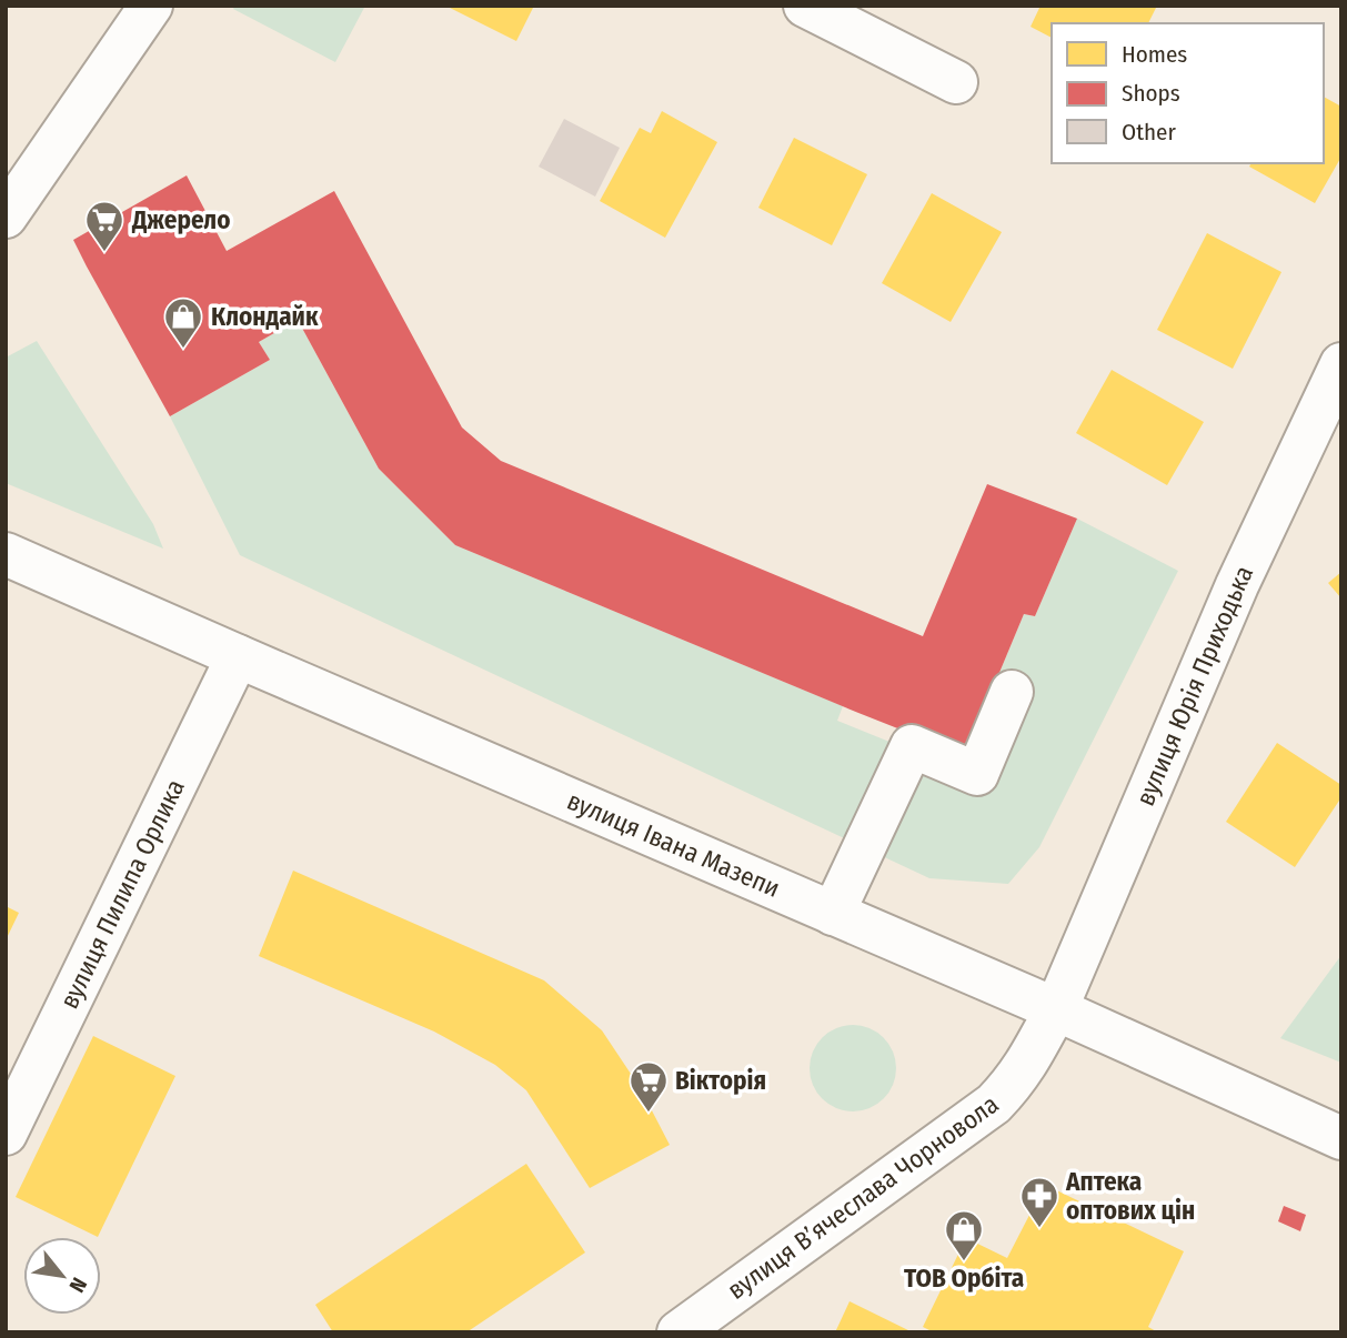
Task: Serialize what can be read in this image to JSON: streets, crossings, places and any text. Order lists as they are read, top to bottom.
{
  "streets": {
    "street": [
      "вулиця Юрія Приходька",
      "вулиця Івана Мазепи",
      "вулиця Пилипа Орлика",
      "вулиця Вʼячеслава Чорновола"
    ]
  },
  "crossings": [
    ["вулиця Юрія Приходька", "вулиця Івана Мазепи"],
    ["вулиця Юрія Приходька", "вулиця Вʼячеслава Чорновола"],
    ["вулиця Івана Мазепи", "вулиця Пилипа Орлика"],
    ["вулиця Івана Мазепи", "вулиця Вʼячеслава Чорновола"]
  ],
  "places": {
    "supermarket": ["Джерело", "Вікторія"],
    "shop": ["Клондайк", "ТОВ Орбіта"],
    "pharmacy": ["Аптека оптових цін"]
  },
  "legend": ["Homes", "Shops", "Other"],
  "north": "bottom right"
}
